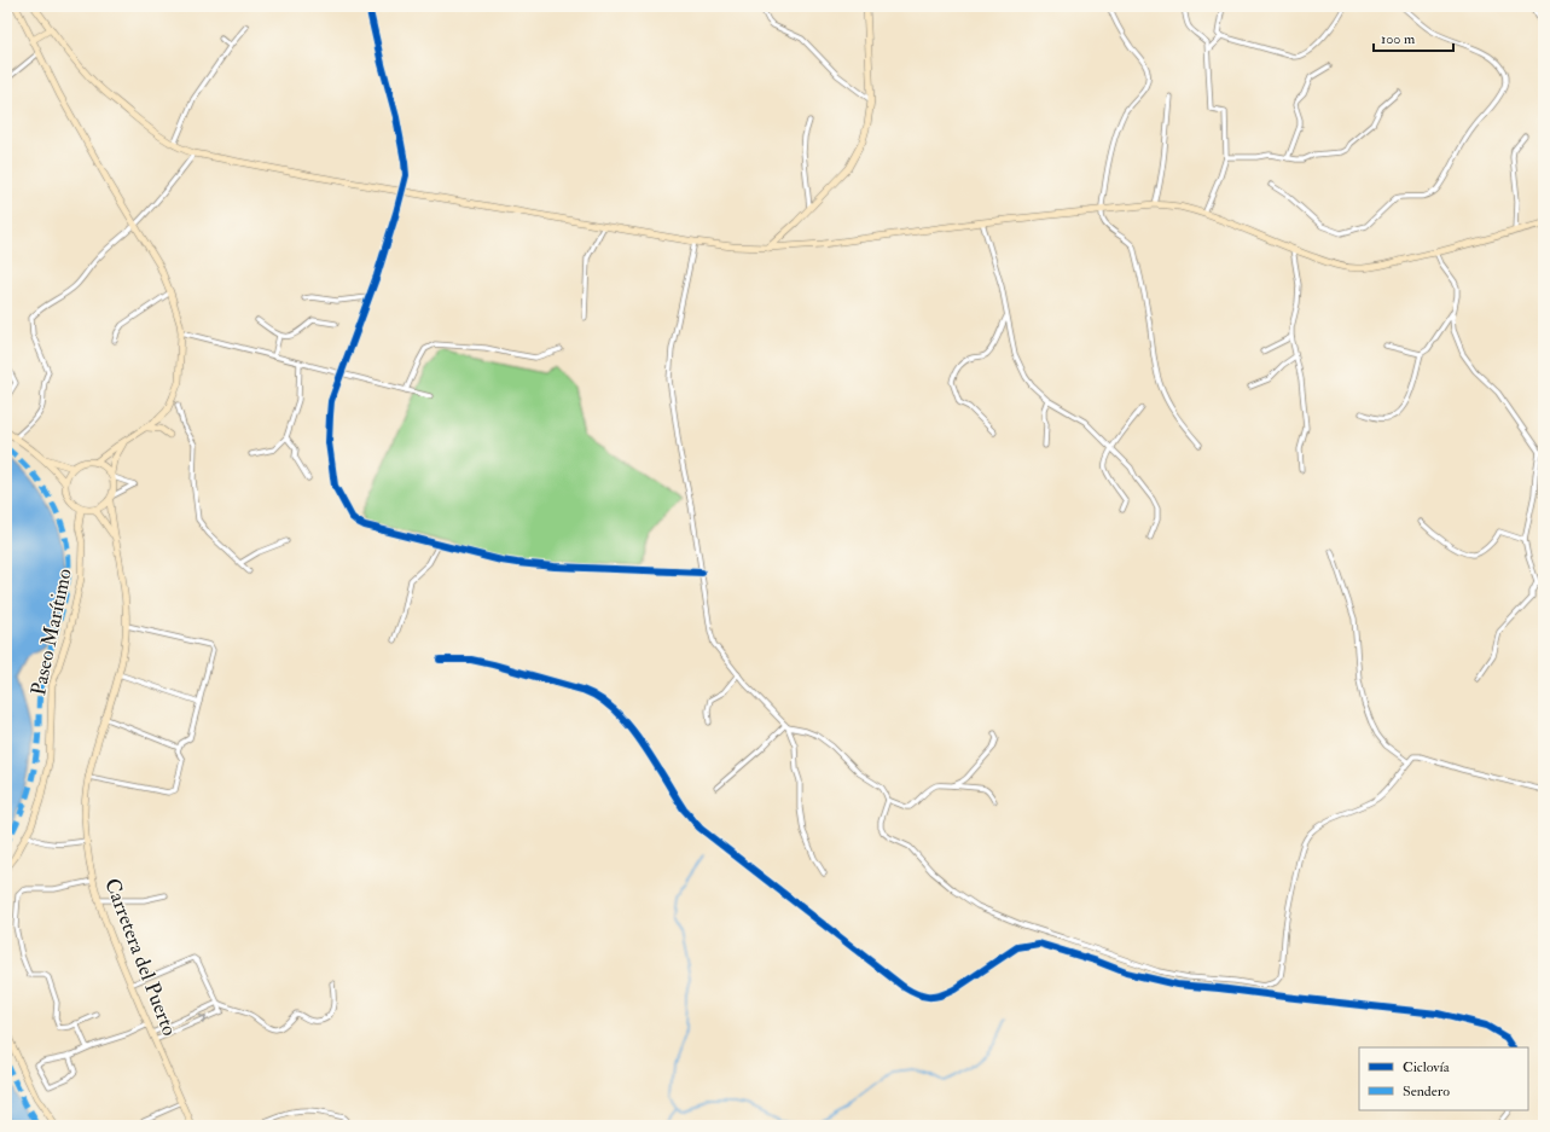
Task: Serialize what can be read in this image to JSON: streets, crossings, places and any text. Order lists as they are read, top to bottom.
{
  "streets": {
    "main road": ["Paseo Marítimo", "Carretera del Puerto"]
  },
  "crossings": [
    ["Paseo Marítimo", "Carretera del Puerto"]
  ],
  "legend": ["Ciclovía", "Sendero"],
  "scale_bar": "100 m"
}
